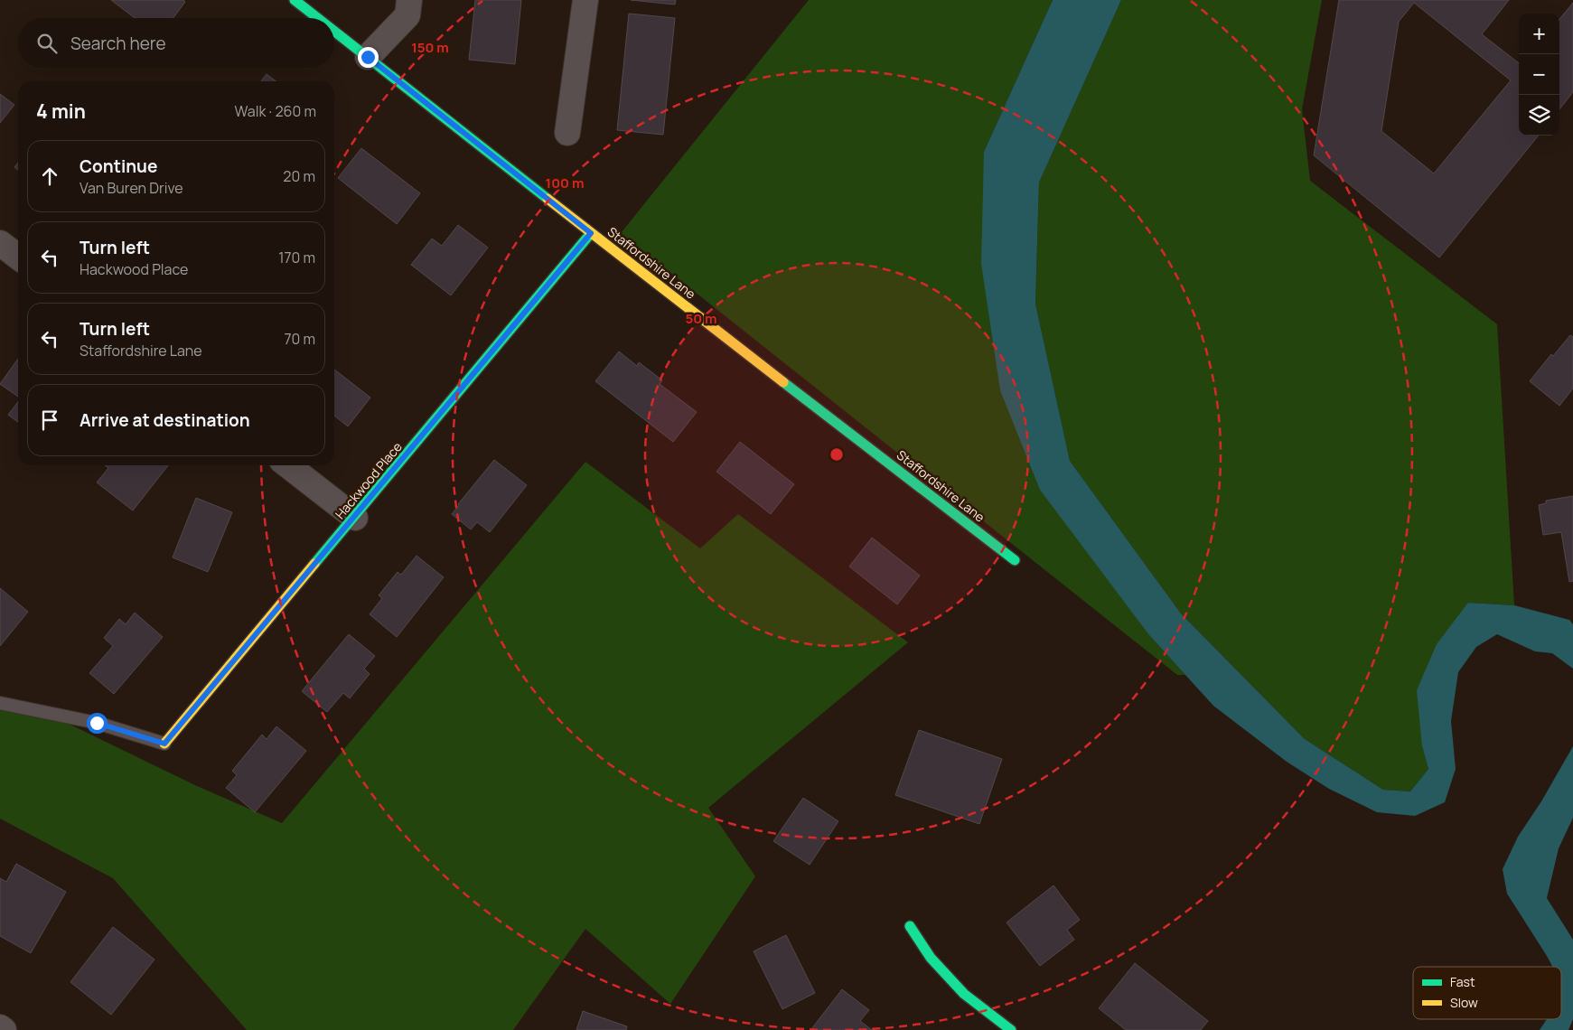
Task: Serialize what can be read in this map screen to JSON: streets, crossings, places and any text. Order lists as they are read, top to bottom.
{
  "streets": {
    "street": ["Staffordshire Lane", "Hackwood Place"]
  },
  "crossings": [
    ["Staffordshire Lane", "Hackwood Place"]
  ],
  "legend": ["Fast", "Slow"],
  "page": {
    "map_buttons": ["+", "−"],
    "search": "Search here",
    "heading": ["4 min", "Walk · 260 m"],
    "list": [
      ["Continue", "Van Buren Drive", "20 m"],
      ["Turn left", "Hackwood Place", "170 m"],
      ["Turn left", "Staffordshire Lane", "70 m"],
      "Arrive at destination"
    ]
  },
  "rings": ["150 m", "100 m", "50 m"]
}
